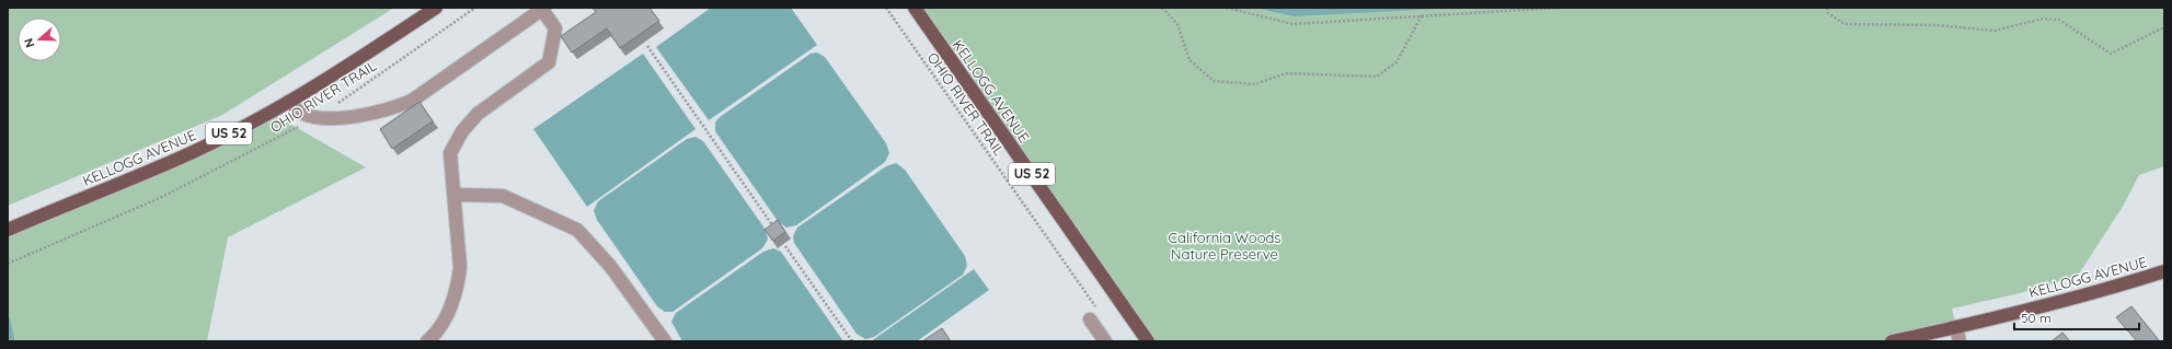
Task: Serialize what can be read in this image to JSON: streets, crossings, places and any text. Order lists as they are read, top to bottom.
{
  "streets": {
    "main road": ["KELLOGG AVENUE", "US 52"],
    "path": ["OHIO RIVER TRAIL"]
  },
  "parks": ["California Woods Nature Preserve"],
  "scale_bar": "50 m",
  "north": "left"
}
